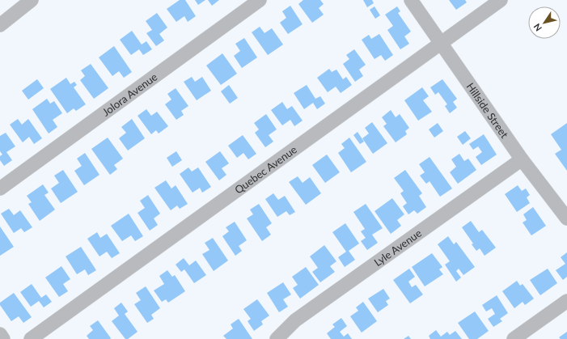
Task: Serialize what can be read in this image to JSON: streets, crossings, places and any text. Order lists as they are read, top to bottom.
{
  "streets": {
    "street": [
      "Jolora Avenue",
      "Hillside Street",
      "Quebec Avenue",
      "Lyle Avenue"
    ]
  },
  "crossings": [
    ["Hillside Street", "Quebec Avenue"],
    ["Hillside Street", "Lyle Avenue"]
  ],
  "north": "bottom left"
}
